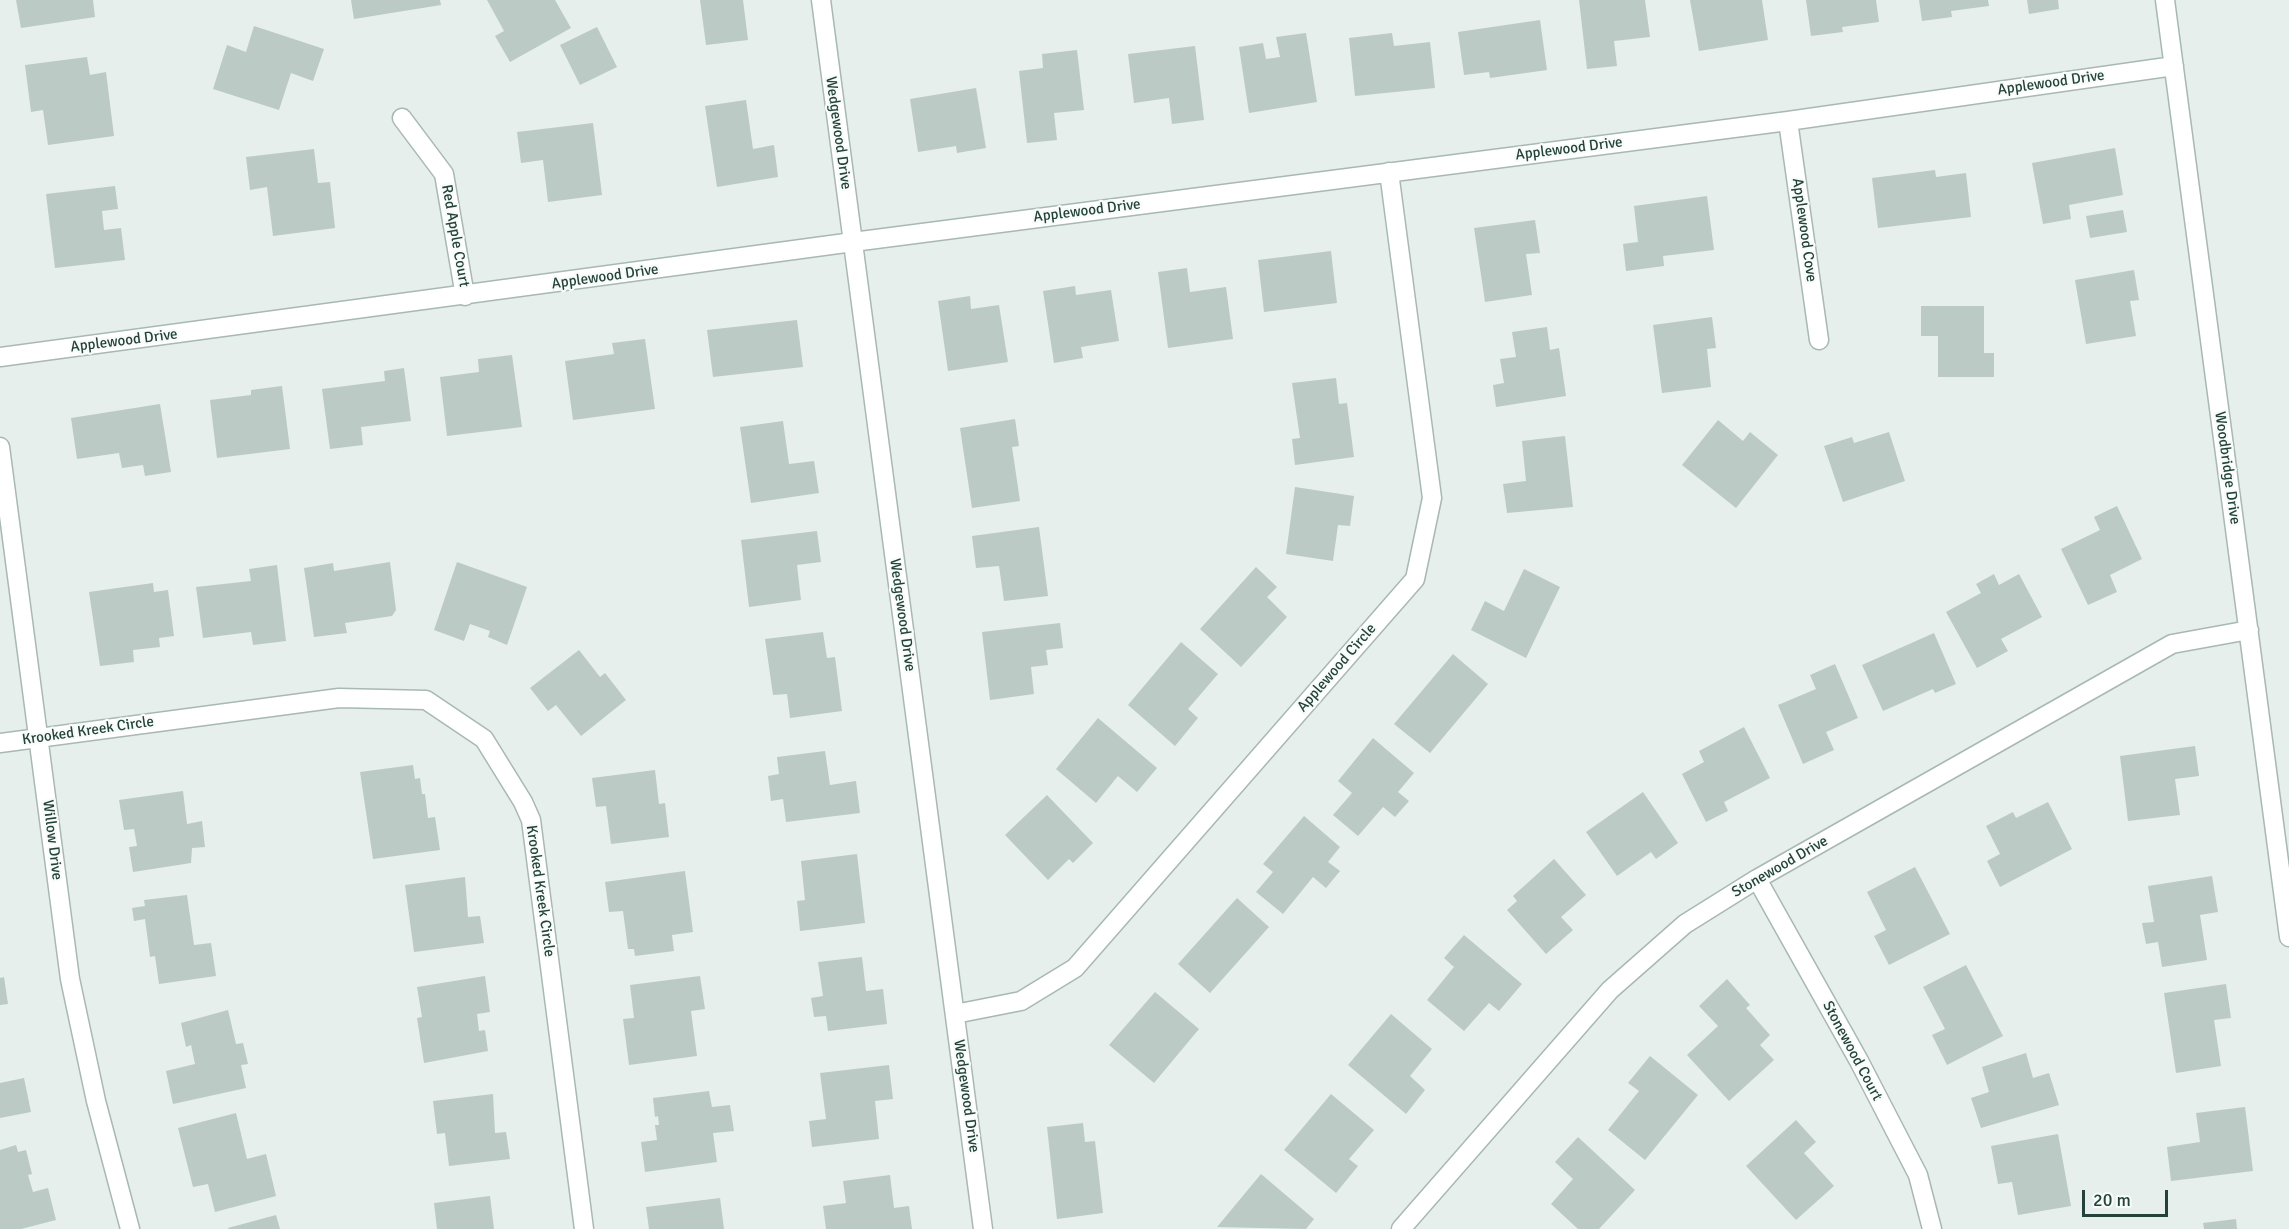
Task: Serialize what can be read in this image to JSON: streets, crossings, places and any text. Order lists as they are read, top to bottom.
{
  "streets": {
    "street": [
      "Applewood Drive",
      "Wedgewood Drive",
      "Applewood Cove",
      "Red Apple Court",
      "Woodbridge Drive",
      "Applewood Circle",
      "Krooked Kreek Circle",
      "Willow Drive",
      "Stonewood Drive",
      "Stonewood Court"
    ]
  },
  "crossings": [
    ["Applewood Drive", "Wedgewood Drive"],
    ["Applewood Drive", "Applewood Cove"],
    ["Applewood Drive", "Red Apple Court"],
    ["Applewood Drive", "Woodbridge Drive"],
    ["Applewood Drive", "Applewood Circle"],
    ["Wedgewood Drive", "Applewood Circle"],
    ["Woodbridge Drive", "Stonewood Drive"],
    ["Krooked Kreek Circle", "Willow Drive"],
    ["Stonewood Drive", "Stonewood Court"]
  ],
  "scale_bar": "20 m"
}
